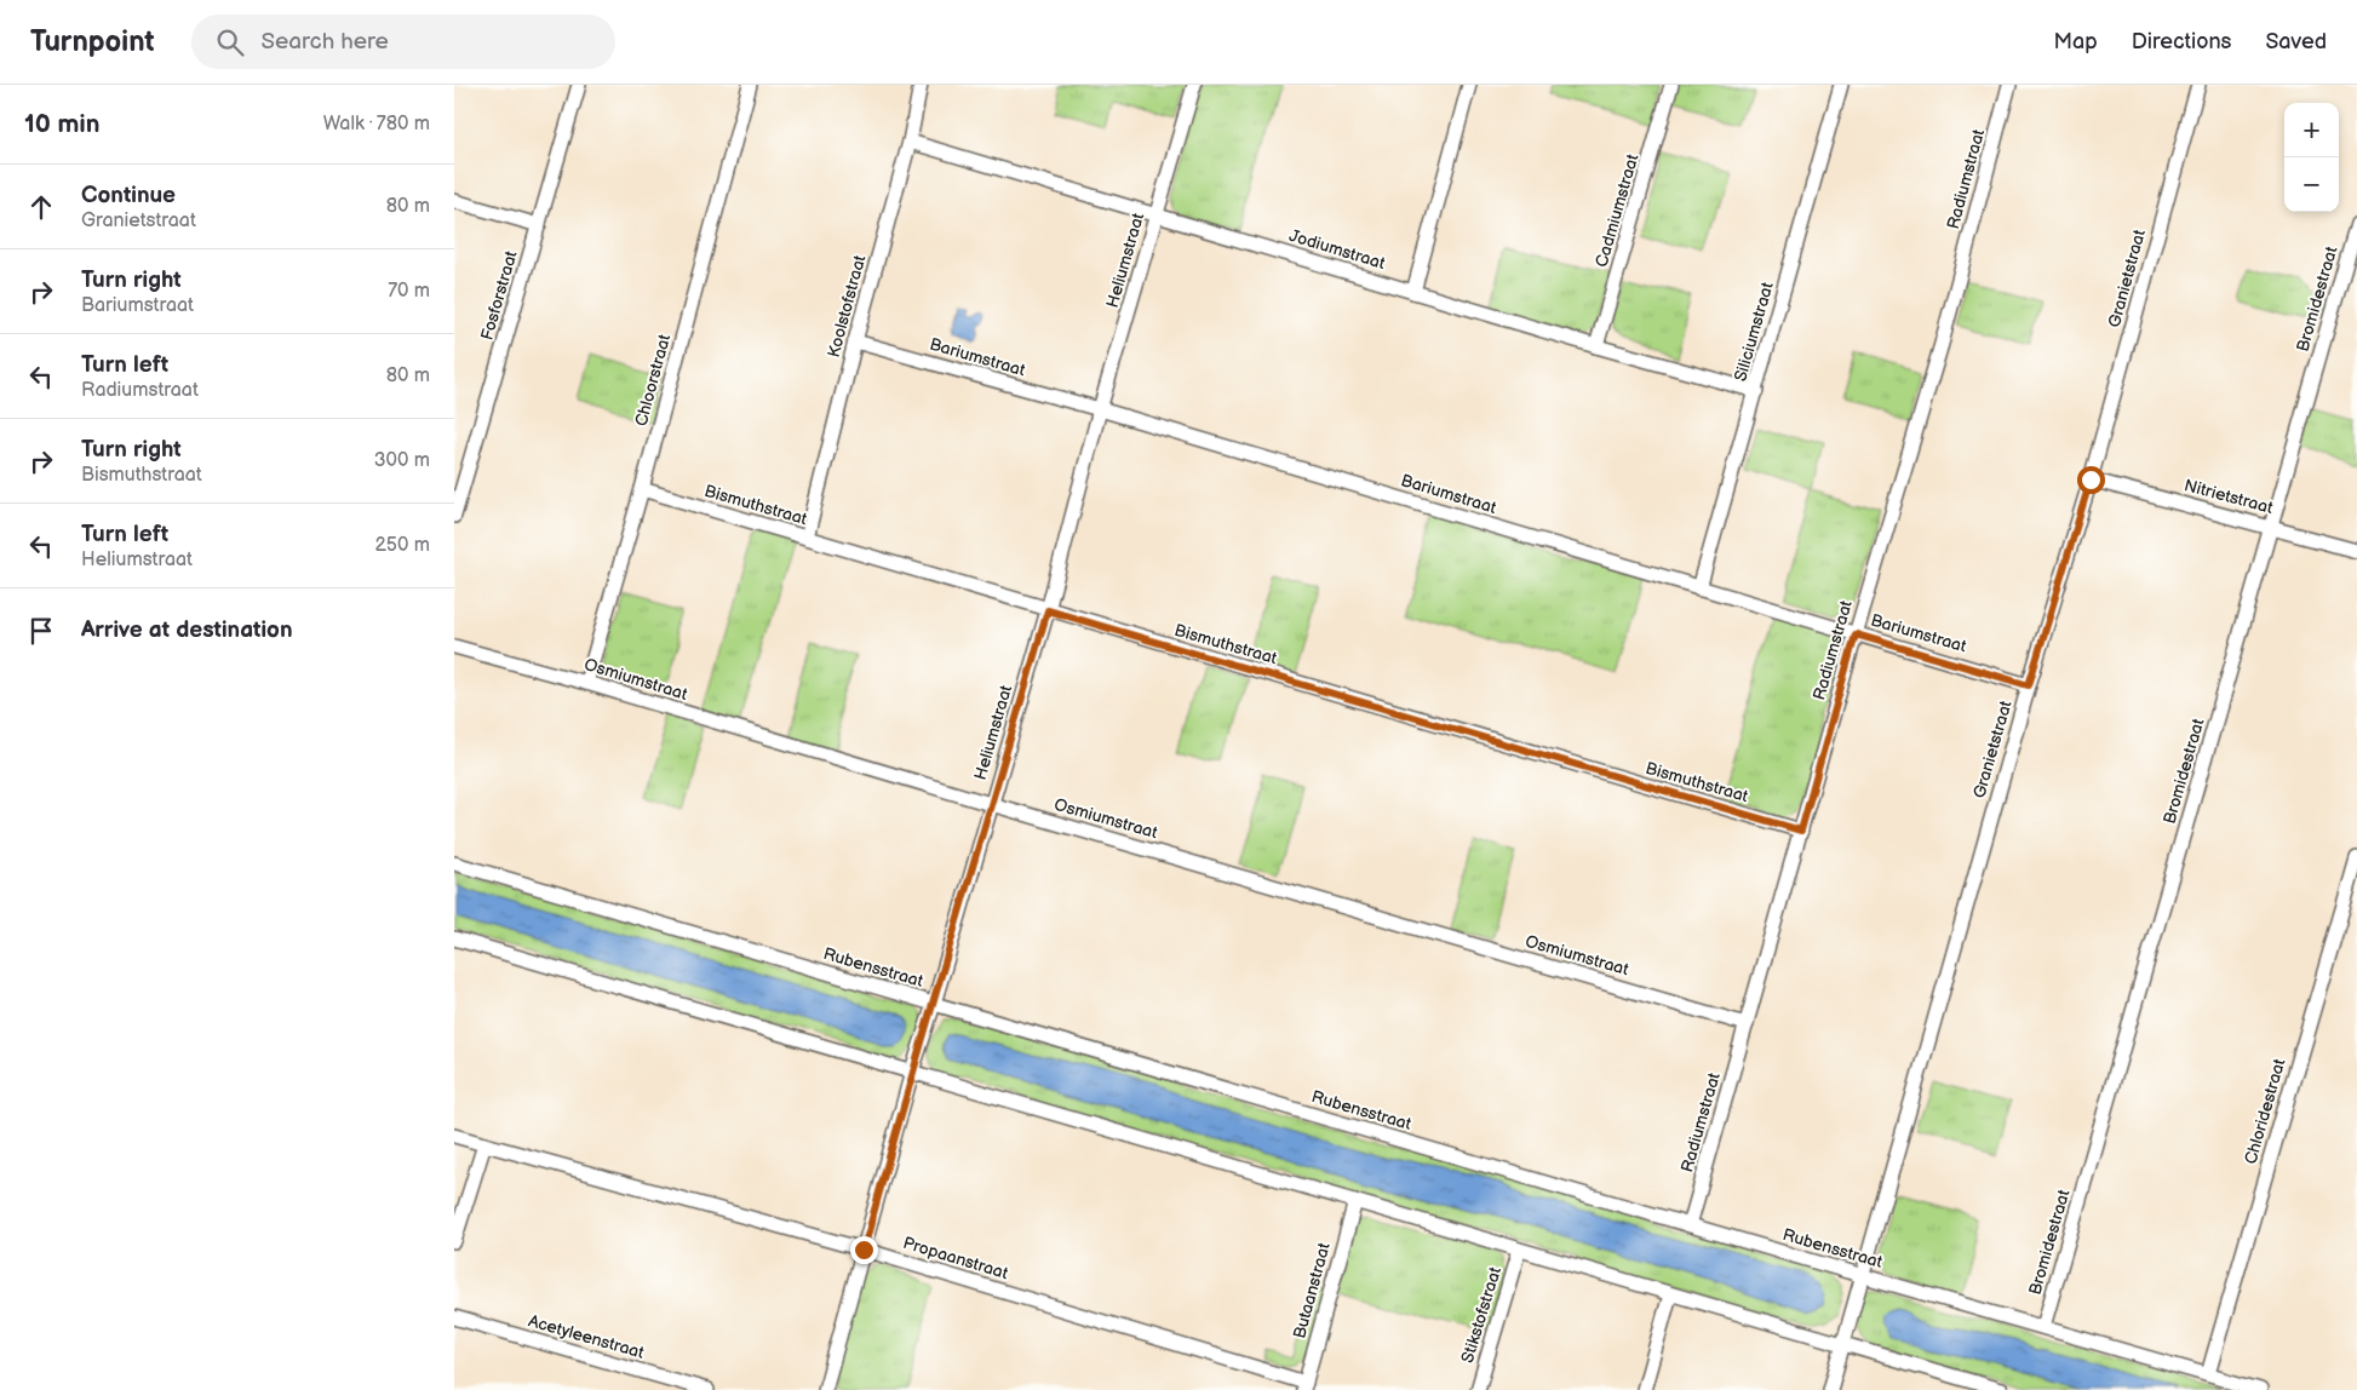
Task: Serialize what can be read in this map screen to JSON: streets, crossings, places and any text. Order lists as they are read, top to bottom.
{
  "streets": {
    "street": [
      "Radiumstraat",
      "Cadmiumstraat",
      "Jodiumstraat",
      "Heliumstraat",
      "Granietstraat",
      "Fosforstraat",
      "Bromidestraat",
      "Koolstofstraat",
      "Siliciumstraat",
      "Bariumstraat",
      "Chloorstraat",
      "Nitrietstraat",
      "Bismuthstraat",
      "Osmiumstraat",
      "Rubensstraat",
      "Chloridestraat",
      "Propaanstraat",
      "Butaanstraat",
      "Stikstofstraat",
      "Acetyleenstraat"
    ]
  },
  "crossings": [
    ["Radiumstraat", "Bariumstraat"],
    ["Radiumstraat", "Bismuthstraat"],
    ["Radiumstraat", "Osmiumstraat"],
    ["Radiumstraat", "Rubensstraat"],
    ["Cadmiumstraat", "Jodiumstraat"],
    ["Jodiumstraat", "Heliumstraat"],
    ["Jodiumstraat", "Koolstofstraat"],
    ["Jodiumstraat", "Siliciumstraat"],
    ["Heliumstraat", "Bariumstraat"],
    ["Heliumstraat", "Bismuthstraat"],
    ["Heliumstraat", "Osmiumstraat"],
    ["Heliumstraat", "Rubensstraat"],
    ["Heliumstraat", "Propaanstraat"],
    ["Granietstraat", "Bariumstraat"],
    ["Granietstraat", "Nitrietstraat"],
    ["Granietstraat", "Rubensstraat"],
    ["Bromidestraat", "Nitrietstraat"],
    ["Bromidestraat", "Rubensstraat"],
    ["Koolstofstraat", "Bariumstraat"],
    ["Koolstofstraat", "Bismuthstraat"],
    ["Siliciumstraat", "Bariumstraat"],
    ["Chloorstraat", "Bismuthstraat"],
    ["Chloorstraat", "Osmiumstraat"],
    ["Rubensstraat", "Chloridestraat"],
    ["Propaanstraat", "Butaanstraat"]
  ],
  "page": {
    "header": "Turnpoint",
    "search": "Search here",
    "nav": ["Map", "Directions", "Saved"],
    "heading": ["10 min", "Walk · 780 m"],
    "map_buttons": ["+", "−"],
    "list": [
      ["Continue", "Granietstraat", "80 m"],
      ["Turn right", "Bariumstraat", "70 m"],
      ["Turn left", "Radiumstraat", "80 m"],
      ["Turn right", "Bismuthstraat", "300 m"],
      ["Turn left", "Heliumstraat", "250 m"],
      "Arrive at destination"
    ]
  }
}
